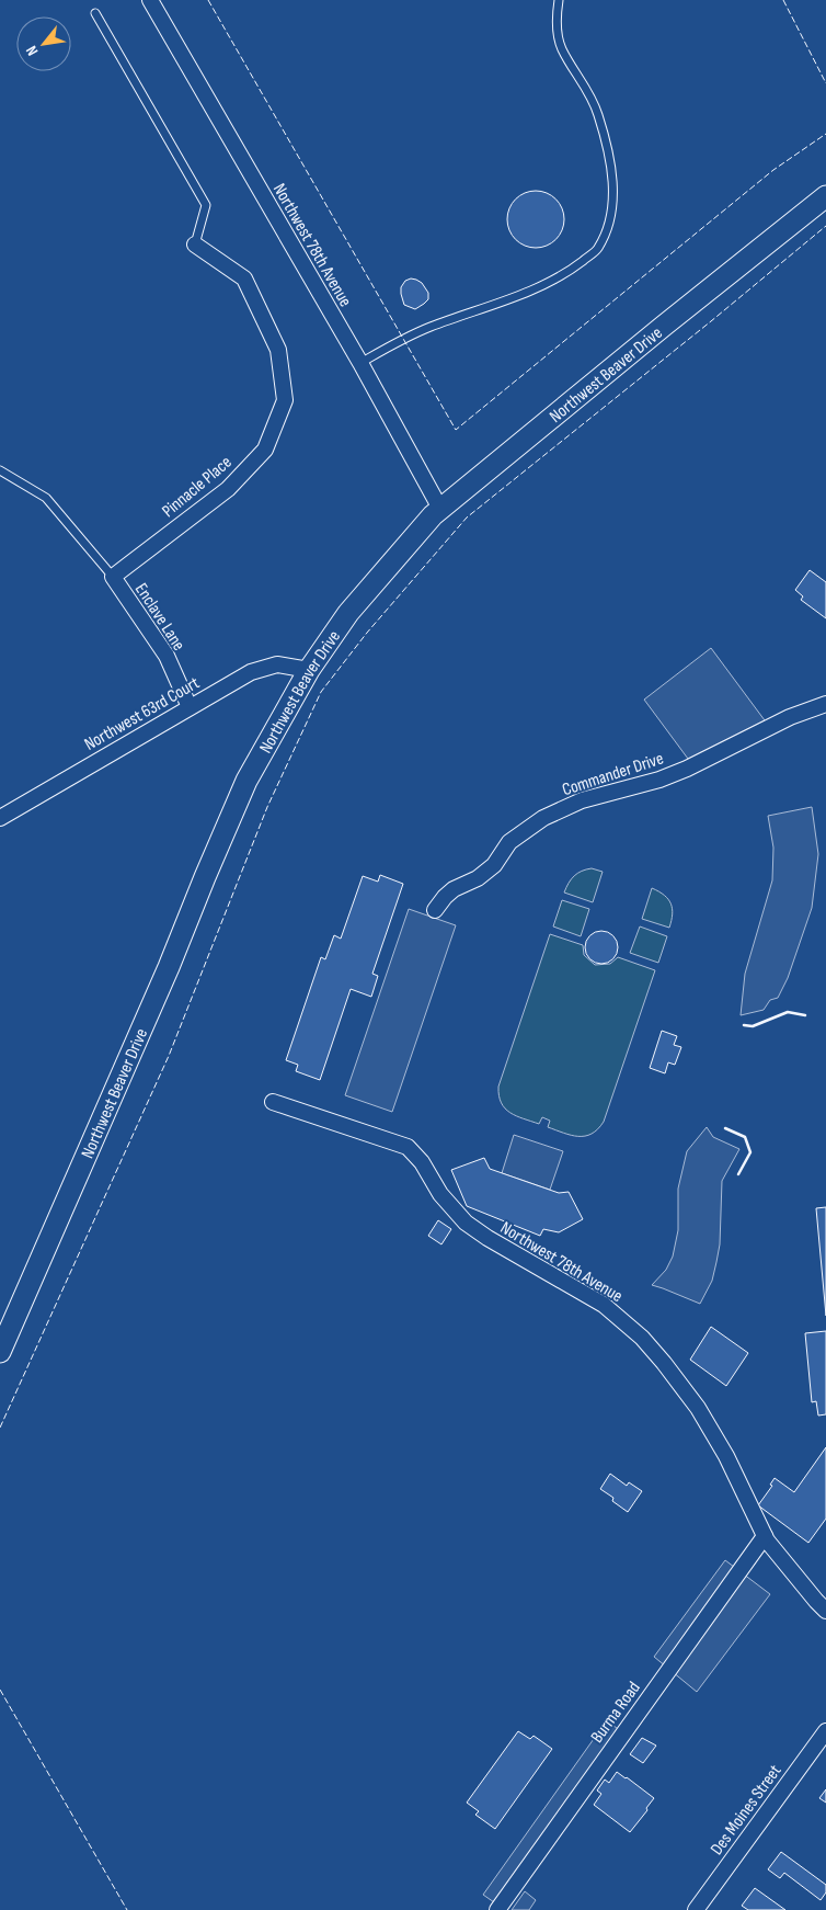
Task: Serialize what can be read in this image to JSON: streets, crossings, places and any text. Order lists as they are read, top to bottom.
{
  "streets": {
    "main road": ["Northwest Beaver Drive"],
    "street": [
      "Northwest 78th Avenue",
      "Pinnacle Place",
      "Enclave Lane",
      "Northwest 63rd Court",
      "Commander Drive",
      "Burma Road",
      "Des Moines Street"
    ]
  },
  "crossings": [
    ["Northwest 78th Avenue", "Northwest Beaver Drive"],
    ["Northwest 78th Avenue", "Burma Road"],
    ["Northwest Beaver Drive", "Northwest 63rd Court"],
    ["Pinnacle Place", "Enclave Lane"],
    ["Enclave Lane", "Northwest 63rd Court"]
  ],
  "north": "bottom left"
}
